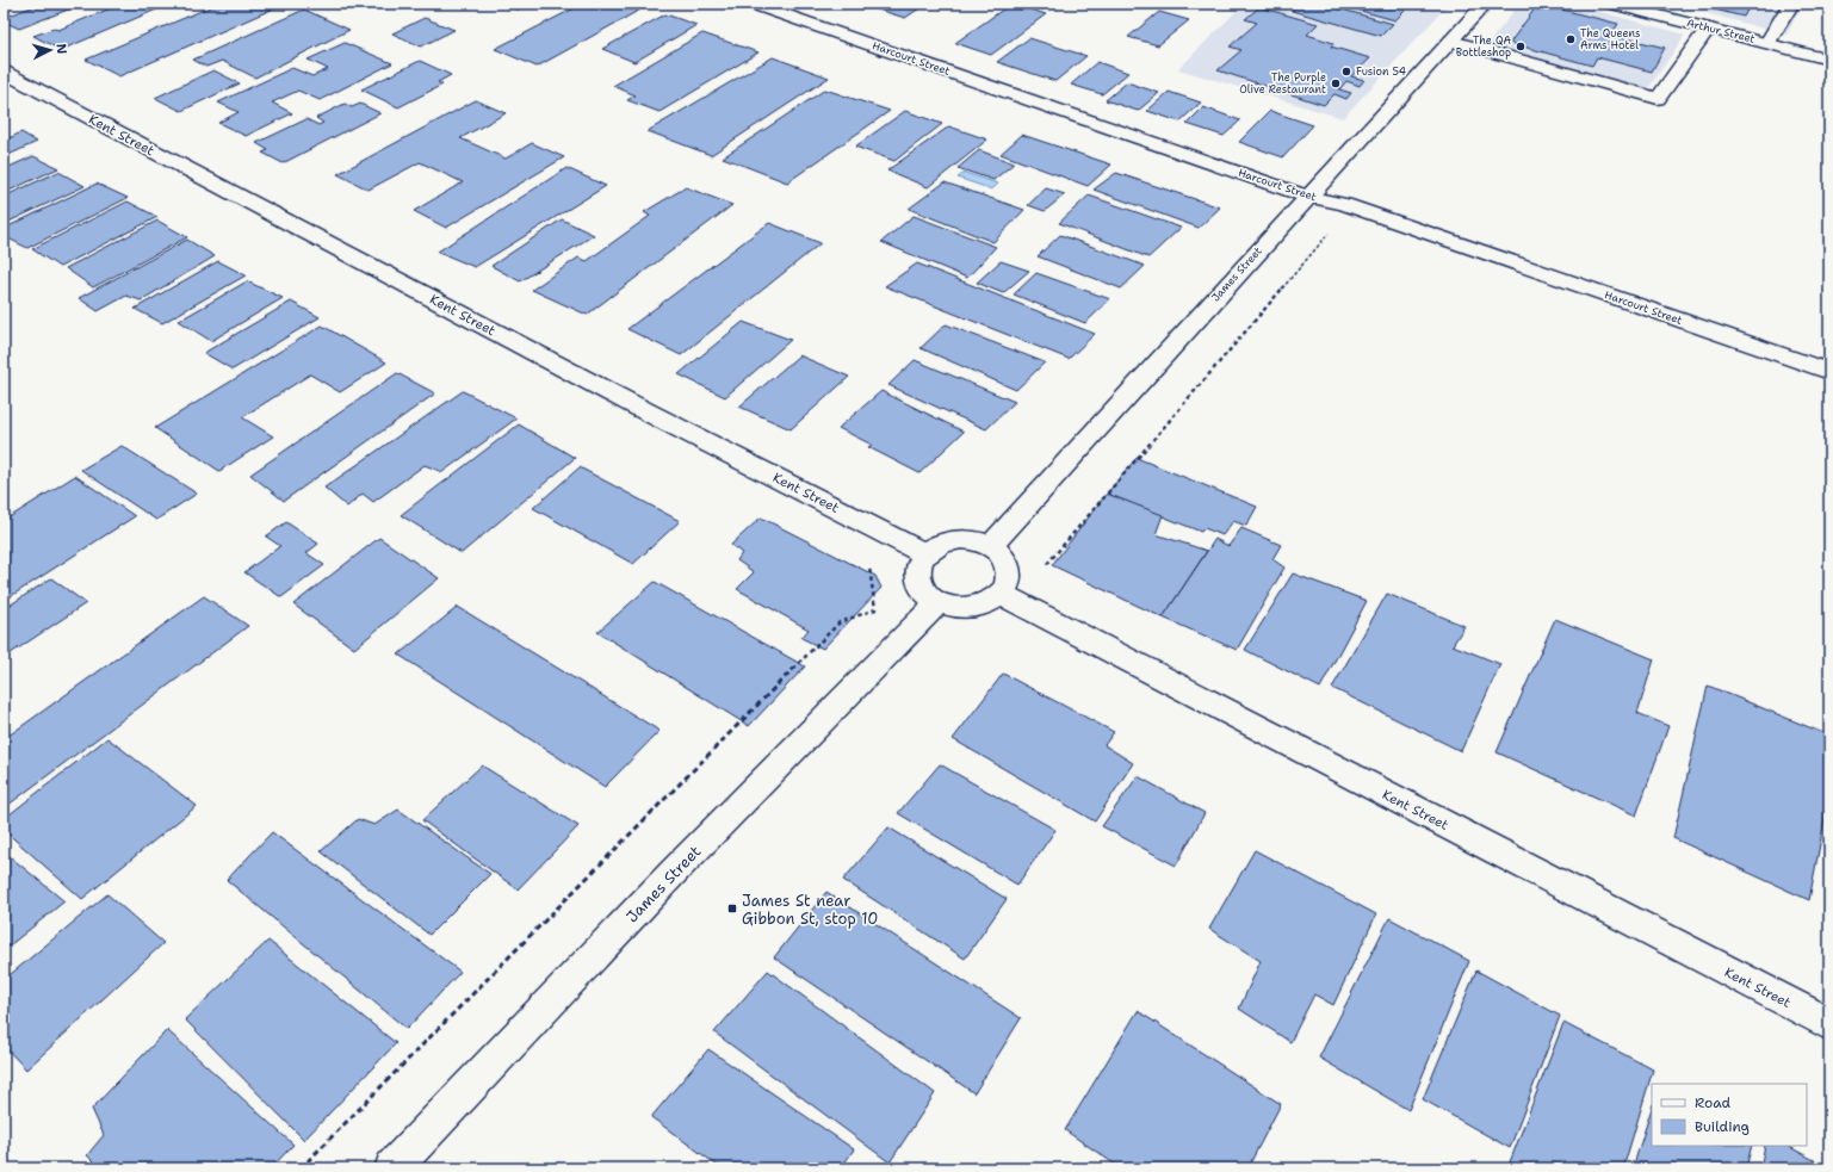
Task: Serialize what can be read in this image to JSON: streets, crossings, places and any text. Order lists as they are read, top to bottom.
{
  "streets": {
    "street": [
      "Arthur Street",
      "Harcourt Street",
      "Kent Street",
      "James Street"
    ]
  },
  "crossings": [
    ["Harcourt Street", "James Street"],
    ["Kent Street", "James Street"]
  ],
  "places": {
    "other": [
      "The Queens Arms Hotel",
      "The QA Bottleshop",
      "Fusion 54",
      "The Purple Olive Restaurant"
    ],
    "transit": ["James St near Gibbon St, stop 10"]
  },
  "legend": ["Road", "Building"],
  "north": "right"
}
